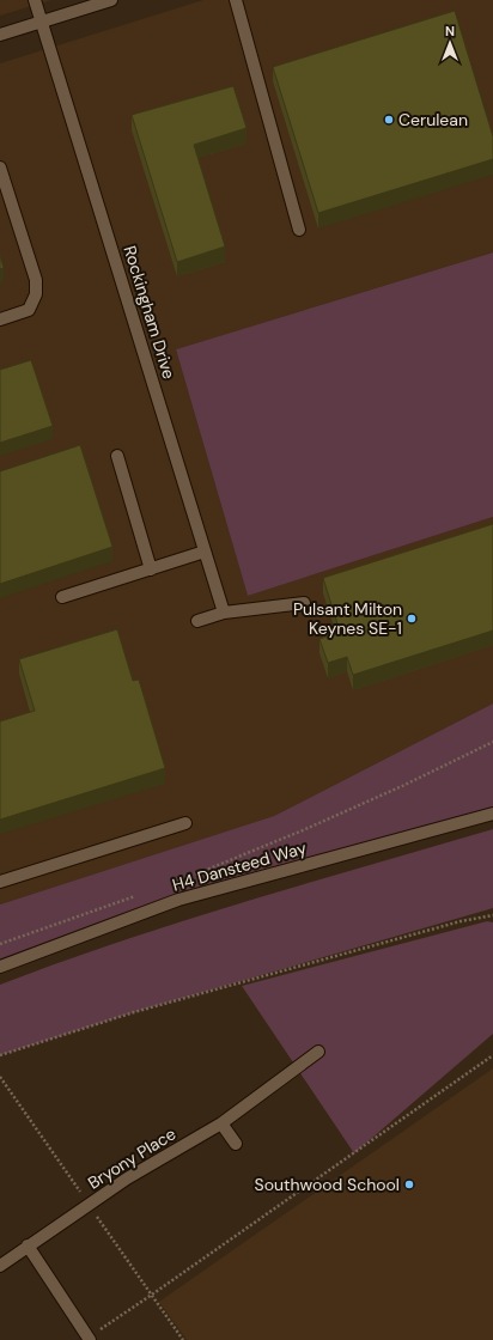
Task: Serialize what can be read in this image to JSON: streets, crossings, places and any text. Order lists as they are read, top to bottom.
{
  "streets": {
    "street": ["Rockingham Drive", "H4 Dansteed Way", "Bryony Place"]
  },
  "places": ["Cerulean", "Pulsant Milton Keynes SE-1", "Southwood School"],
  "north": "top"
}
